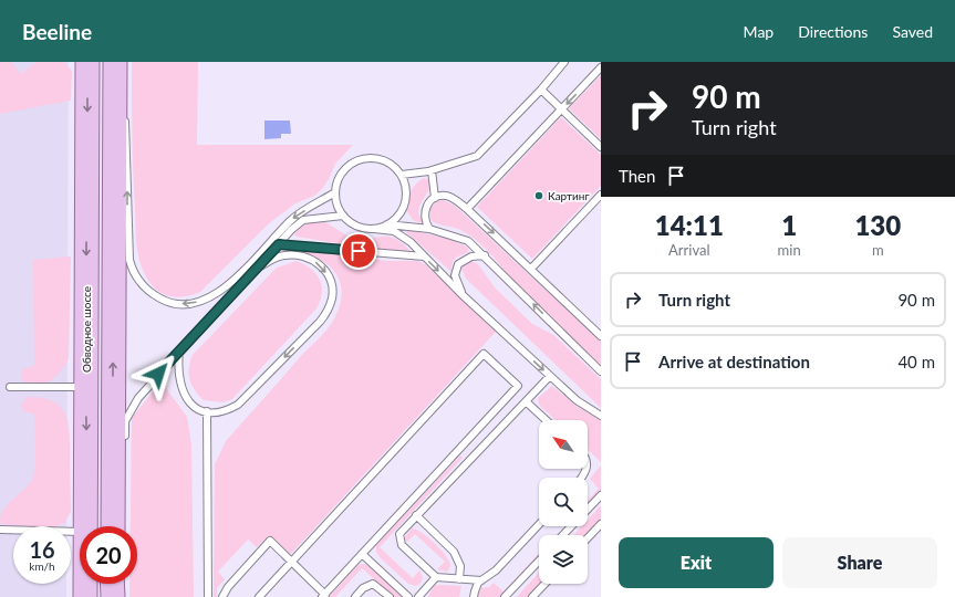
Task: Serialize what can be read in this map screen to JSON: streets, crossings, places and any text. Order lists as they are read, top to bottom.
{
  "streets": {
    "main road": ["Обводное шоссе"]
  },
  "places": ["Картинг"],
  "north": "top left",
  "page": {
    "header": "Beeline",
    "nav": ["Map", "Directions", "Saved"],
    "turn": ["90 m", "Turn right"],
    "then": "Then",
    "eta": [
      "14:11",
      "Arrival",
      "1",
      "min",
      "130",
      "m"
    ],
    "list": [
      {
        "name": "Turn right",
        "value": "90 m"
      },
      {
        "name": "Arrive at destination",
        "value": "40 m"
      }
    ],
    "speed": "16 km/h",
    "limit": "20",
    "buttons": ["Exit", "Share"]
  }
}
